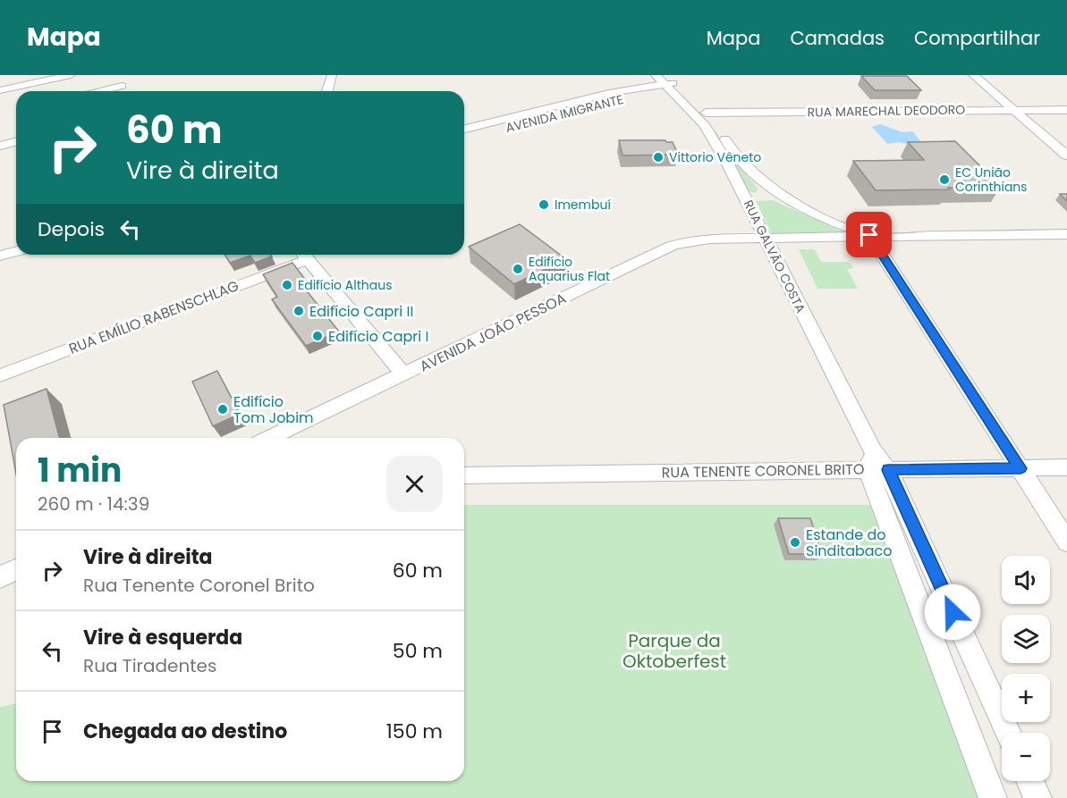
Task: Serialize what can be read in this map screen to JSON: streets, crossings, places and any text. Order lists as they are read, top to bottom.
{
  "streets": {
    "street": [
      "RUA MARECHAL DEODORO",
      "AVENIDA IMIGRANTE",
      "RUA GALVÃO COSTA",
      "RUA EMÍLIO RABENSCHLAG",
      "AVENIDA JOÃO PESSOA",
      "RUA TENENTE CORONEL BRITO"
    ]
  },
  "crossings": [
    ["RUA MARECHAL DEODORO", "RUA GALVÃO COSTA"],
    ["AVENIDA IMIGRANTE", "RUA GALVÃO COSTA"],
    ["RUA GALVÃO COSTA", "AVENIDA JOÃO PESSOA"],
    ["RUA GALVÃO COSTA", "RUA TENENTE CORONEL BRITO"]
  ],
  "parks": ["Parque da Oktoberfest"],
  "places": [
    "Vittorio Vêneto",
    "EC União Corinthians",
    "Imembuí",
    "Edifício Aquarius Flat",
    "Edifício Althaus",
    "Edifício Capri II",
    "Edifício Capri I",
    "Edifício Tom Jobim",
    "Estande do Sinditabaco"
  ],
  "page": {
    "header": "Mapa",
    "nav": ["Mapa", "Camadas", "Compartilhar"],
    "turn": ["60 m", "Vire à direita"],
    "then": "Depois",
    "heading": ["1 min", "260 m · 14:39"],
    "list": [
      {
        "name": "Vire à direita",
        "note": "Rua Tenente Coronel Brito",
        "value": "60 m"
      },
      {
        "name": "Vire à esquerda",
        "note": "Rua Tiradentes",
        "value": "50 m"
      },
      {
        "name": "Chegada ao destino",
        "value": "150 m"
      }
    ],
    "map_buttons": ["+", "−"]
  }
}
